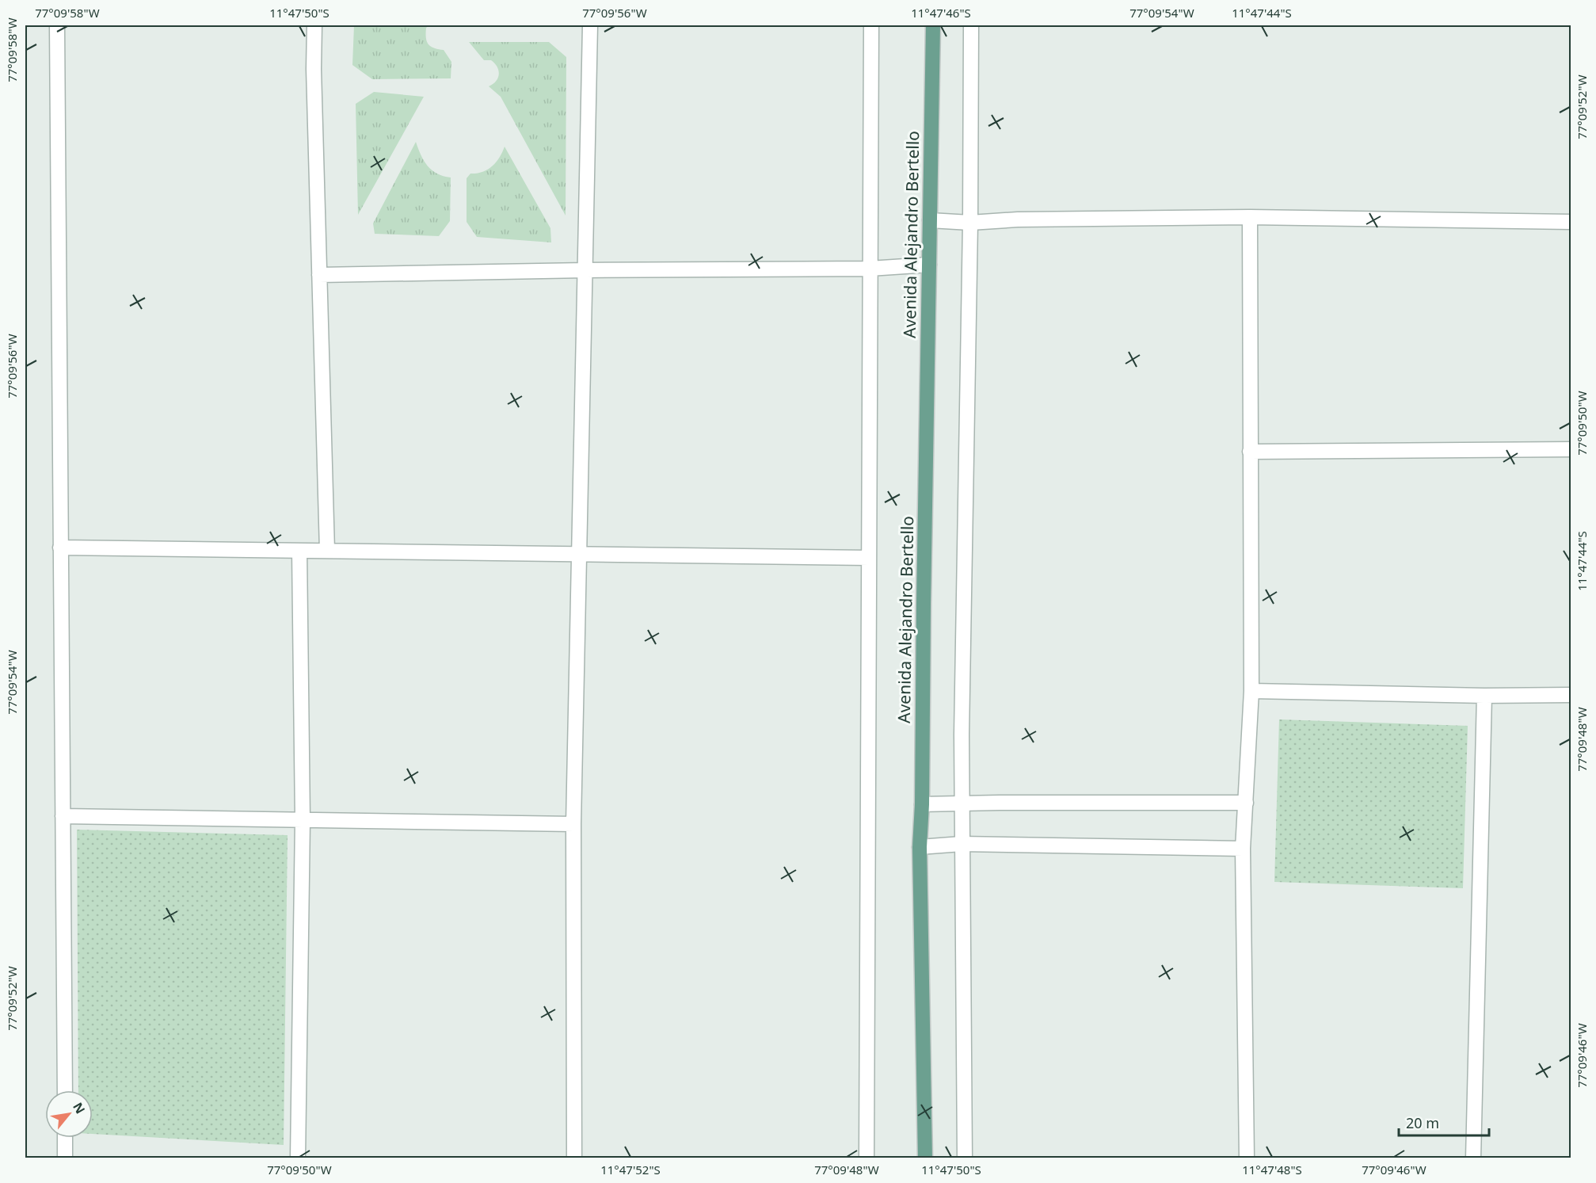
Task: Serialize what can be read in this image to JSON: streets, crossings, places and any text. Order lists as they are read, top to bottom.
{
  "streets": {
    "main road": ["Avenida Alejandro Bertello"]
  },
  "scale_bar": "20 m",
  "north": "top right",
  "coordinates": [
    "77°09'58\"W",
    "11°47'50\"S",
    "77°09'56\"W",
    "11°47'46\"S",
    "77°09'54\"W",
    "11°47'44\"S",
    "77°09'52\"W",
    "77°09'50\"W",
    "77°09'48\"W",
    "77°09'46\"W",
    "11°47'52\"S",
    "11°47'48\"S"
  ]
}
